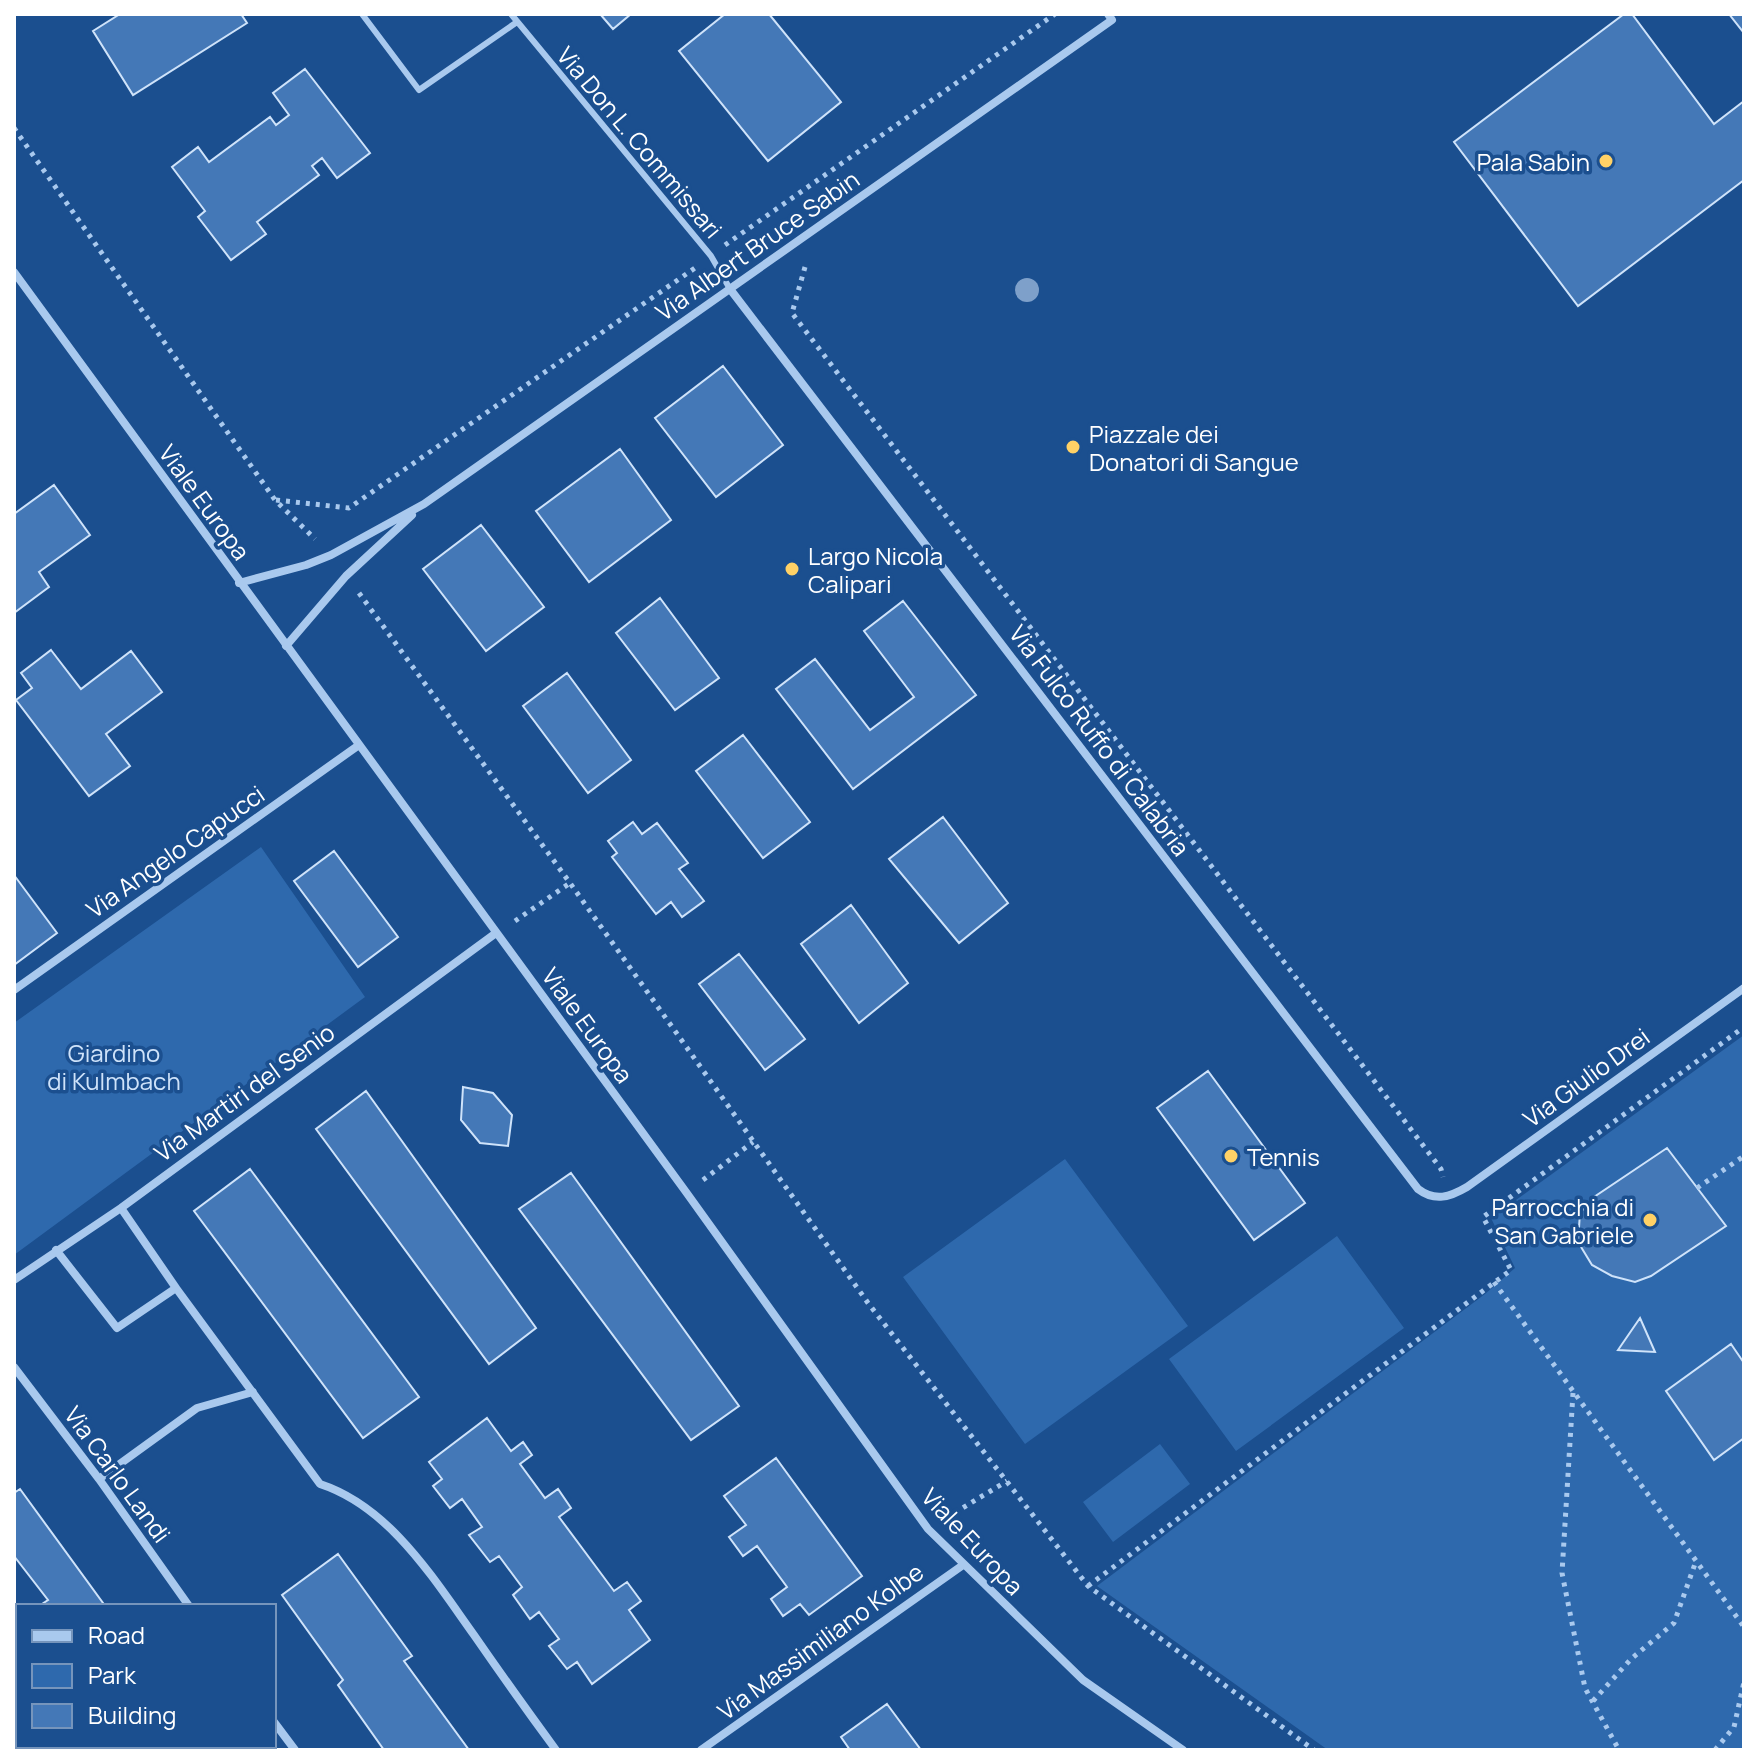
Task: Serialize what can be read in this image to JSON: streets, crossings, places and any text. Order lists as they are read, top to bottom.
{
  "streets": {
    "street": [
      "Via Albert Bruce Sabin",
      "Viale Europa",
      "Via Fulco Ruffo di Calabria",
      "Via Angelo Capucci",
      "Via Giulio Drei",
      "Via Martiri del Senio",
      "Via Carlo Landi",
      "Via Massimiliano Kolbe"
    ],
    "lane": ["Via Don L. Commissari"]
  },
  "crossings": [
    ["Via Don L. Commissari", "Via Albert Bruce Sabin"],
    ["Via Don L. Commissari", "Via Fulco Ruffo di Calabria"],
    ["Via Albert Bruce Sabin", "Viale Europa"],
    ["Via Albert Bruce Sabin", "Via Fulco Ruffo di Calabria"],
    ["Viale Europa", "Via Angelo Capucci"],
    ["Viale Europa", "Via Martiri del Senio"],
    ["Viale Europa", "Via Massimiliano Kolbe"],
    ["Via Fulco Ruffo di Calabria", "Via Giulio Drei"]
  ],
  "parks": ["Giardino di Kulmbach"],
  "places": [
    "Pala Sabin",
    "Piazzale dei Donatori di Sangue",
    "Largo Nicola Calipari",
    "Tennis",
    "Parrocchia di San Gabriele"
  ],
  "legend": ["Road", "Park", "Building"]
}
